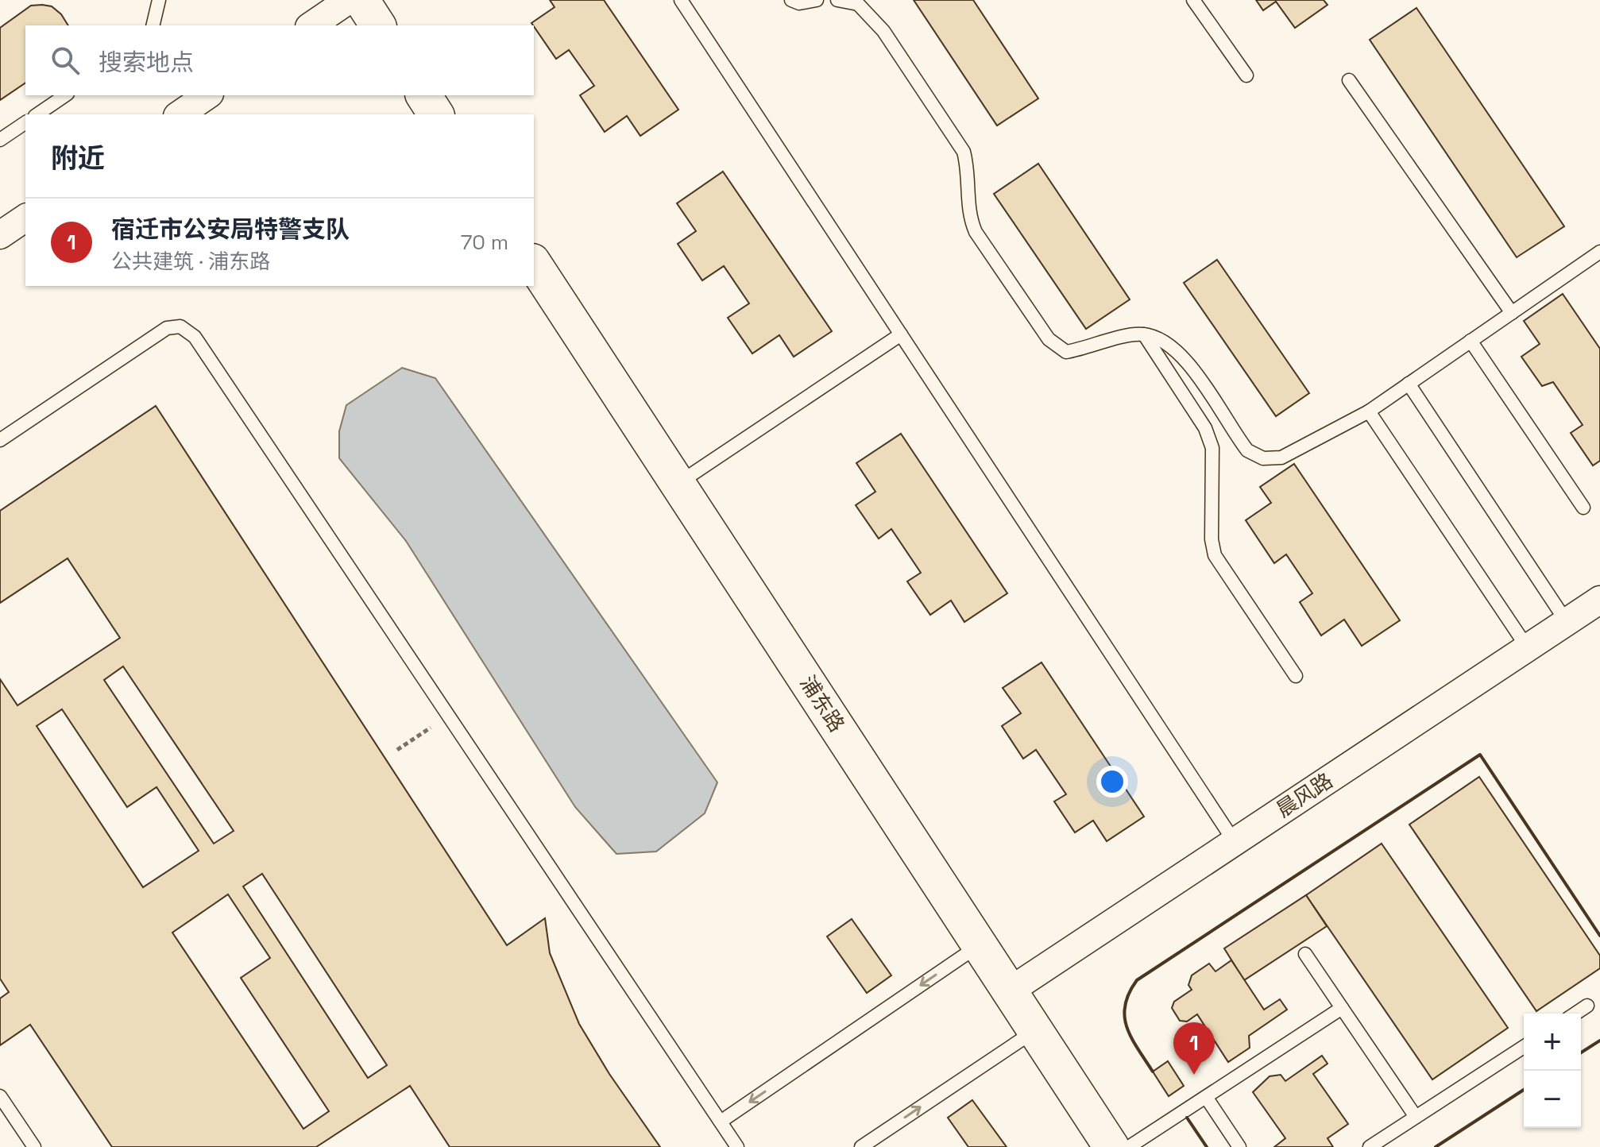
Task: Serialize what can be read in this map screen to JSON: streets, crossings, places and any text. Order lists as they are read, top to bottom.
{
  "streets": {
    "street": ["浦东路", "晨风路"]
  },
  "crossings": [
    ["浦东路", "晨风路"]
  ],
  "page": {
    "search": "搜索地点",
    "heading": "附近",
    "list": [
      {
        "mark": "1",
        "name": "宿迁市公安局特警支队",
        "note": "公共建筑 · 浦东路",
        "value": "70 m"
      }
    ],
    "map_buttons": ["+", "−"],
    "pins": "1"
  }
}
